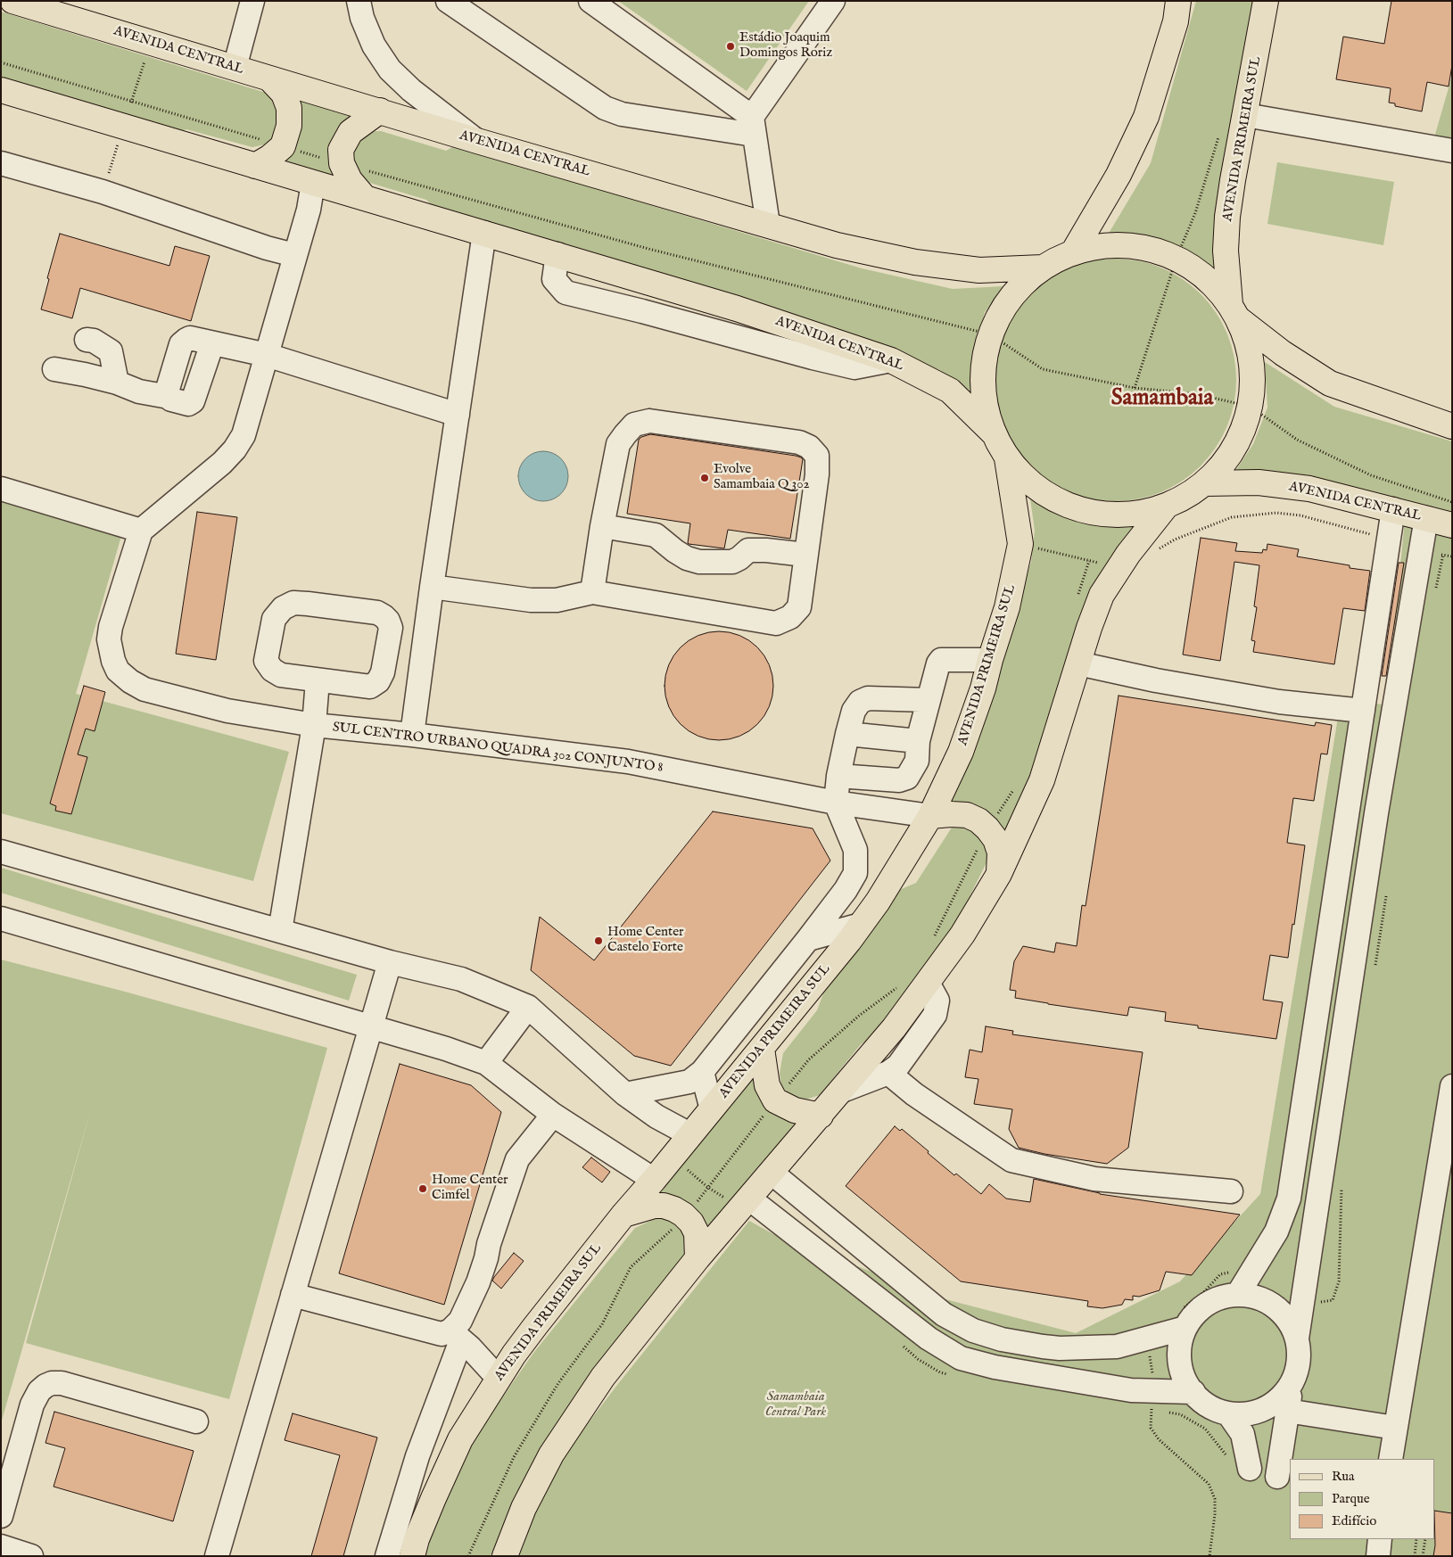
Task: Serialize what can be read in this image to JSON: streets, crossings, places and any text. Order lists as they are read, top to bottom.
{
  "streets": {
    "main road": ["AVENIDA CENTRAL", "AVENIDA PRIMEIRA SUL"],
    "street": ["SUL CENTRO URBANO QUADRA 302 CONJUNTO 8"]
  },
  "crossings": [
    ["AVENIDA PRIMEIRA SUL", "SUL CENTRO URBANO QUADRA 302 CONJUNTO 8"]
  ],
  "districts": ["Samambaia"],
  "parks": ["Samambaia Central Park"],
  "places": [
    "Estádio Joaquim Domingos Roriz",
    "Evolve Samambaia Q 302",
    "Home Center Castelo Forte",
    "Home Center Cimfel"
  ],
  "legend": ["Rua", "Parque", "Edifício"]
}
